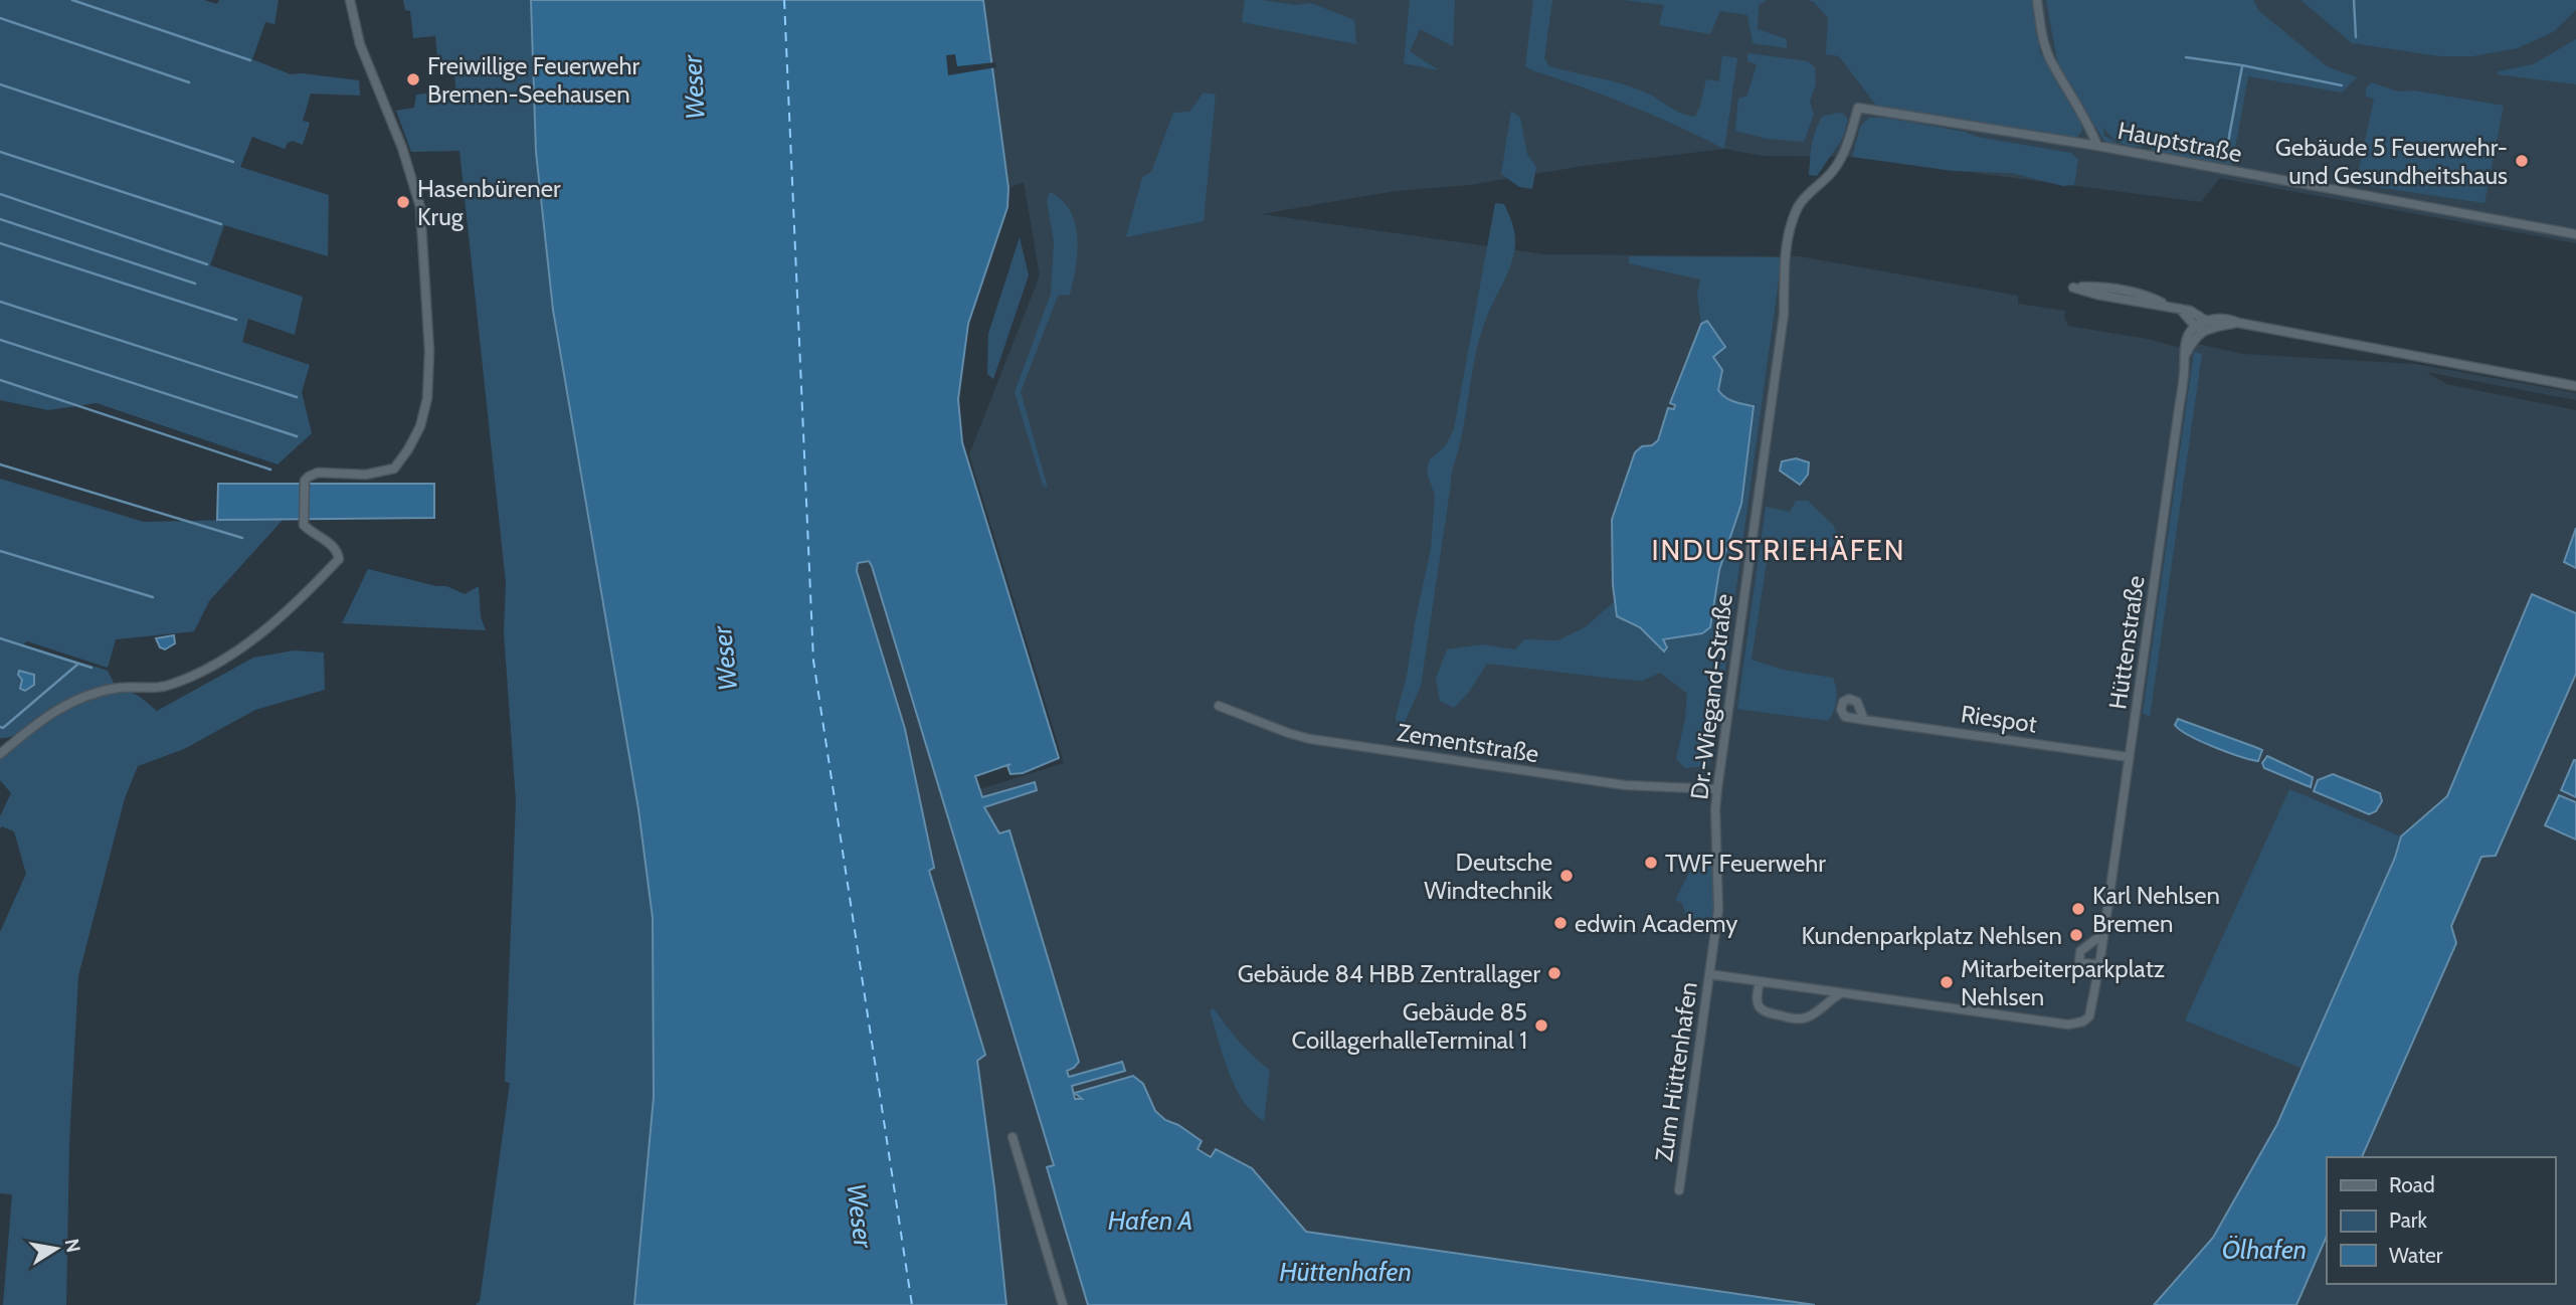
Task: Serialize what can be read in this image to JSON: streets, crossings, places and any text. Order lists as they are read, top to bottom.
{
  "streets": {
    "street": [
      "Hauptstraße",
      "Hüttenstraße",
      "Dr.-Wiegand-Straße",
      "Riespot",
      "Zementstraße",
      "Zum Hüttenhafen"
    ]
  },
  "crossings": [
    ["Hauptstraße", "Dr.-Wiegand-Straße"],
    ["Hüttenstraße", "Riespot"],
    ["Hüttenstraße", "Zum Hüttenhafen"],
    ["Dr.-Wiegand-Straße", "Zementstraße"],
    ["Dr.-Wiegand-Straße", "Zum Hüttenhafen"]
  ],
  "districts": ["INDUSTRIEHÄFEN"],
  "water": [
    "Weser",
    "Hafen A",
    "Ölhafen",
    "Hüttenhafen"
  ],
  "places": [
    "Freiwillige Feuerwehr Bremen-Seehausen",
    "Gebäude 5 Feuerwehr- und Gesundheitshaus",
    "Hasenbürener Krug",
    "TWF Feuerwehr",
    "Deutsche Windtechnik",
    "Karl Nehlsen Bremen",
    "edwin Academy",
    "Kundenparkplatz Nehlsen",
    "Gebäude 84 HBB Zentrallager",
    "Mitarbeiterparkplatz Nehlsen",
    "Gebäude 85 CoillagerhalleTerminal 1"
  ],
  "legend": ["Road", "Park", "Water"],
  "north": "right"
}
